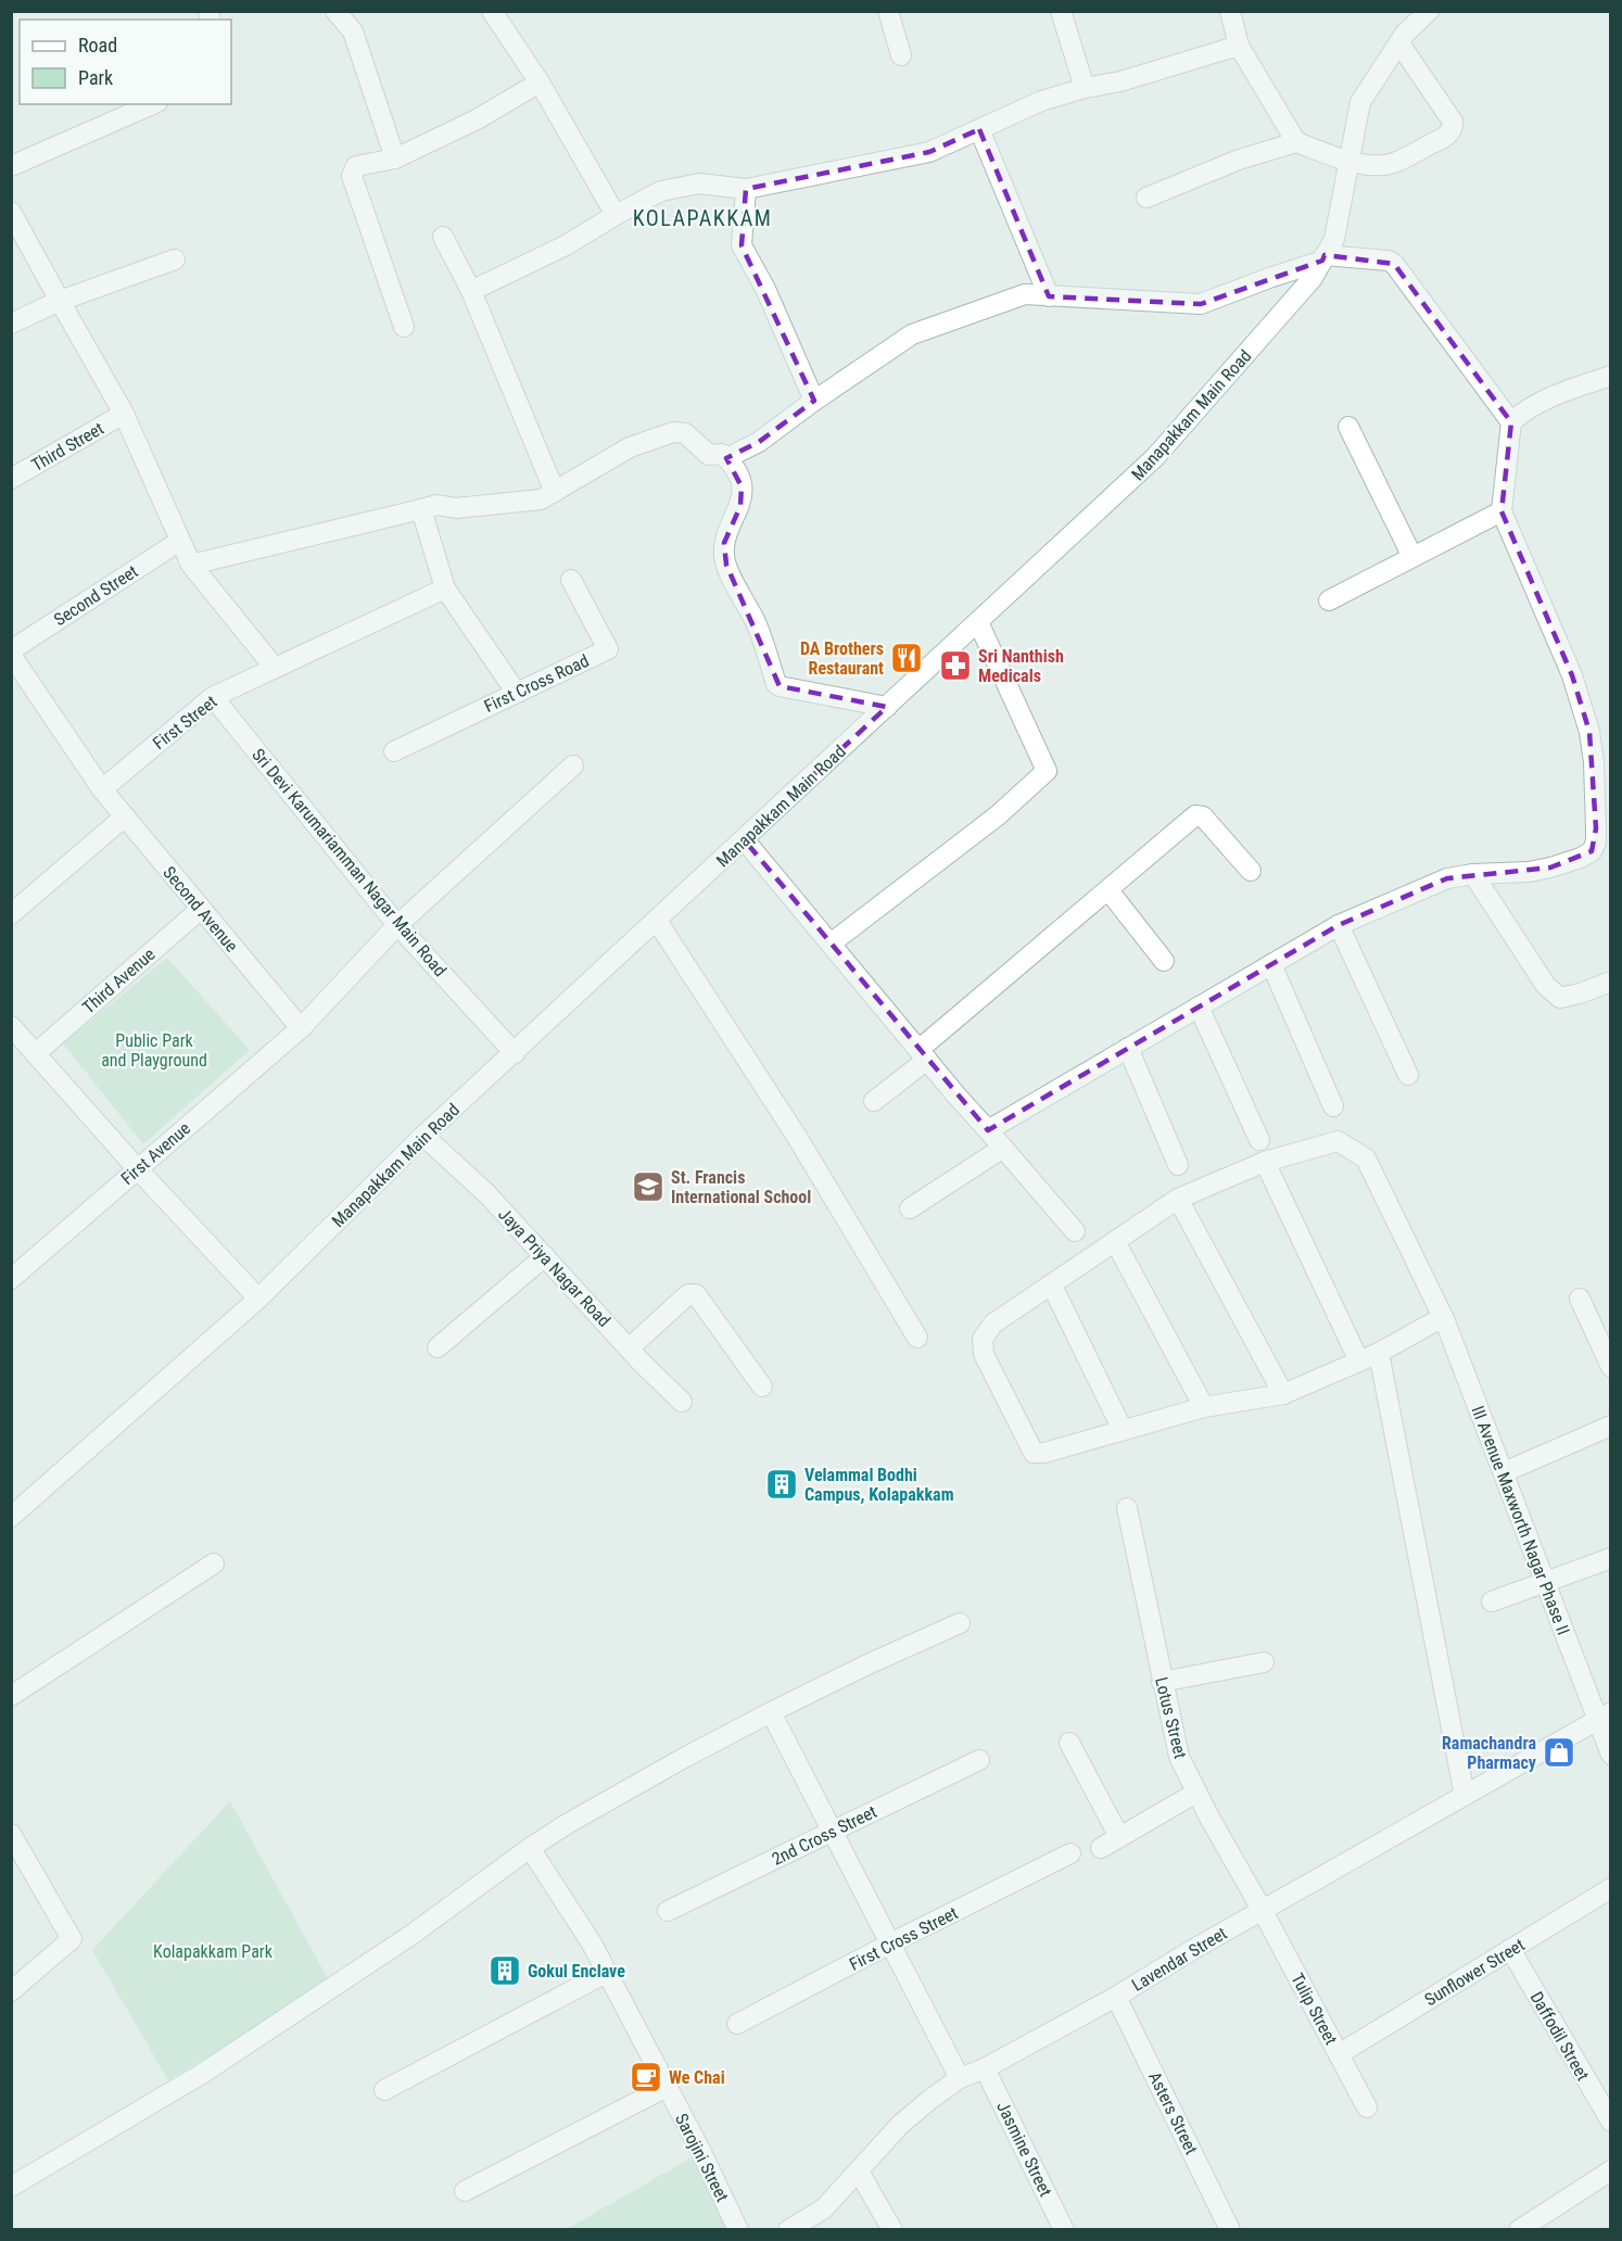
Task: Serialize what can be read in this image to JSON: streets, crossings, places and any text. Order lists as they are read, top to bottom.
{
  "streets": {
    "street": [
      "Manapakkam Main Road",
      "Third Street",
      "Second Street",
      "First Cross Road",
      "First Street",
      "Sri Devi Karumariamman Nagar Main Road",
      "Second Avenue",
      "Third Avenue",
      "First Avenue",
      "Jaya Priya Nagar Road",
      "III Avenue Maxworth Nagar Phase II",
      "Lotus Street",
      "2nd Cross Street",
      "First Cross Street",
      "Lavendar Street",
      "Sunflower Street",
      "Tulip Street",
      "Daffodil Street",
      "Asters Street",
      "Jasmine Street",
      "Sarojini Street"
    ]
  },
  "crossings": [
    ["Manapakkam Main Road", "Sri Devi Karumariamman Nagar Main Road"],
    ["Manapakkam Main Road", "Jaya Priya Nagar Road"],
    ["Second Street", "Second Avenue"],
    ["First Street", "Sri Devi Karumariamman Nagar Main Road"],
    ["First Street", "Second Avenue"],
    ["Sri Devi Karumariamman Nagar Main Road", "First Avenue"],
    ["Second Avenue", "Third Avenue"],
    ["Second Avenue", "First Avenue"],
    ["III Avenue Maxworth Nagar Phase II", "Lavendar Street"],
    ["Lotus Street", "Lavendar Street"],
    ["Lotus Street", "Tulip Street"],
    ["Lavendar Street", "Tulip Street"],
    ["Lavendar Street", "Asters Street"],
    ["Lavendar Street", "Jasmine Street"],
    ["Sunflower Street", "Tulip Street"],
    ["Sunflower Street", "Daffodil Street"]
  ],
  "districts": ["KOLAPAKKAM"],
  "parks": ["Public Park and Playground", "Kolapakkam Park"],
  "places": {
    "restaurant": ["DA Brothers Restaurant"],
    "pharmacy": ["Sri Nanthish Medicals"],
    "school or university": ["St. Francis International School"],
    "building": ["Velammal Bodhi Campus, Kolapakkam", "Gokul Enclave"],
    "shop": ["Ramachandra Pharmacy"],
    "cafe": ["We Chai"]
  },
  "legend": ["Road", "Park"]
}
